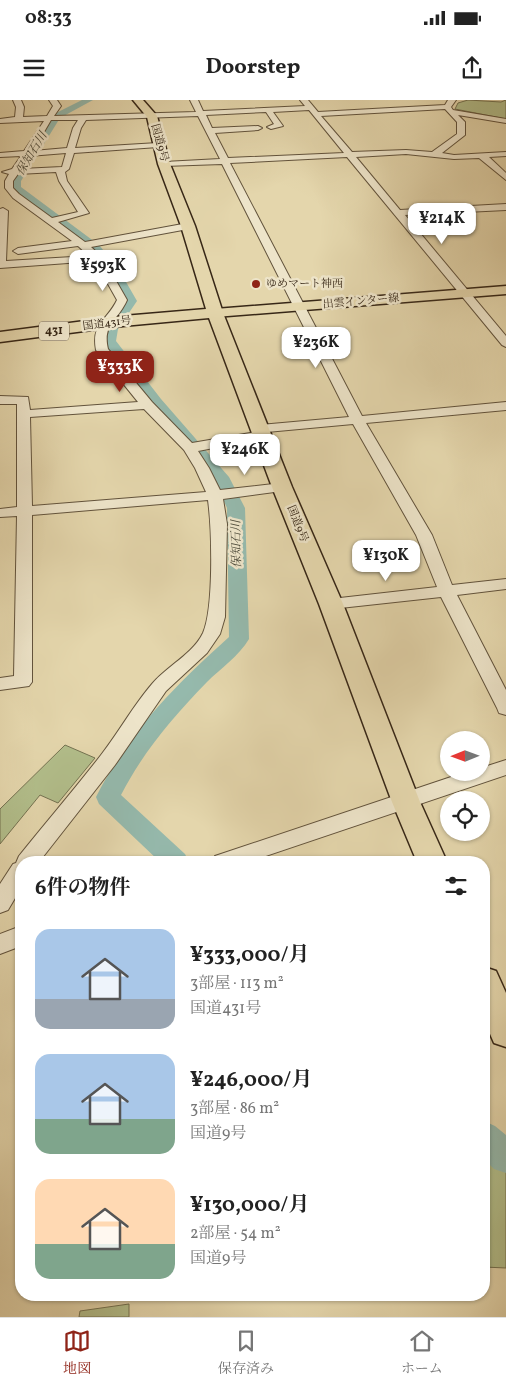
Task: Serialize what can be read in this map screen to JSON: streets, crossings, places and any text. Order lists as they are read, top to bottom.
{
  "streets": {
    "highway": ["国道9号", "国道431号", "431"],
    "main road": ["出雲インター線"]
  },
  "crossings": [
    ["国道9号", "出雲インター線"],
    ["国道9号", "国道431号"],
    ["出雲インター線", "国道431号"]
  ],
  "water": ["保知石川"],
  "places": ["ゆめマート神西"],
  "north": "left",
  "page": {
    "status": "08:33",
    "header": "Doorstep",
    "price": [
      "¥214K",
      "¥593K",
      "¥236K",
      "¥333K",
      "¥246K",
      "¥130K"
    ],
    "heading": "6件の物件",
    "list": [
      {
        "name": "¥333,000/月",
        "note": "3部屋 · 113 m² · 国道431号"
      },
      {
        "name": "¥246,000/月",
        "note": "3部屋 · 86 m² · 国道9号"
      },
      {
        "name": "¥130,000/月",
        "note": "2部屋 · 54 m² · 国道9号"
      }
    ],
    "tabs": ["地図", "保存済み", "ホーム"]
  }
}
